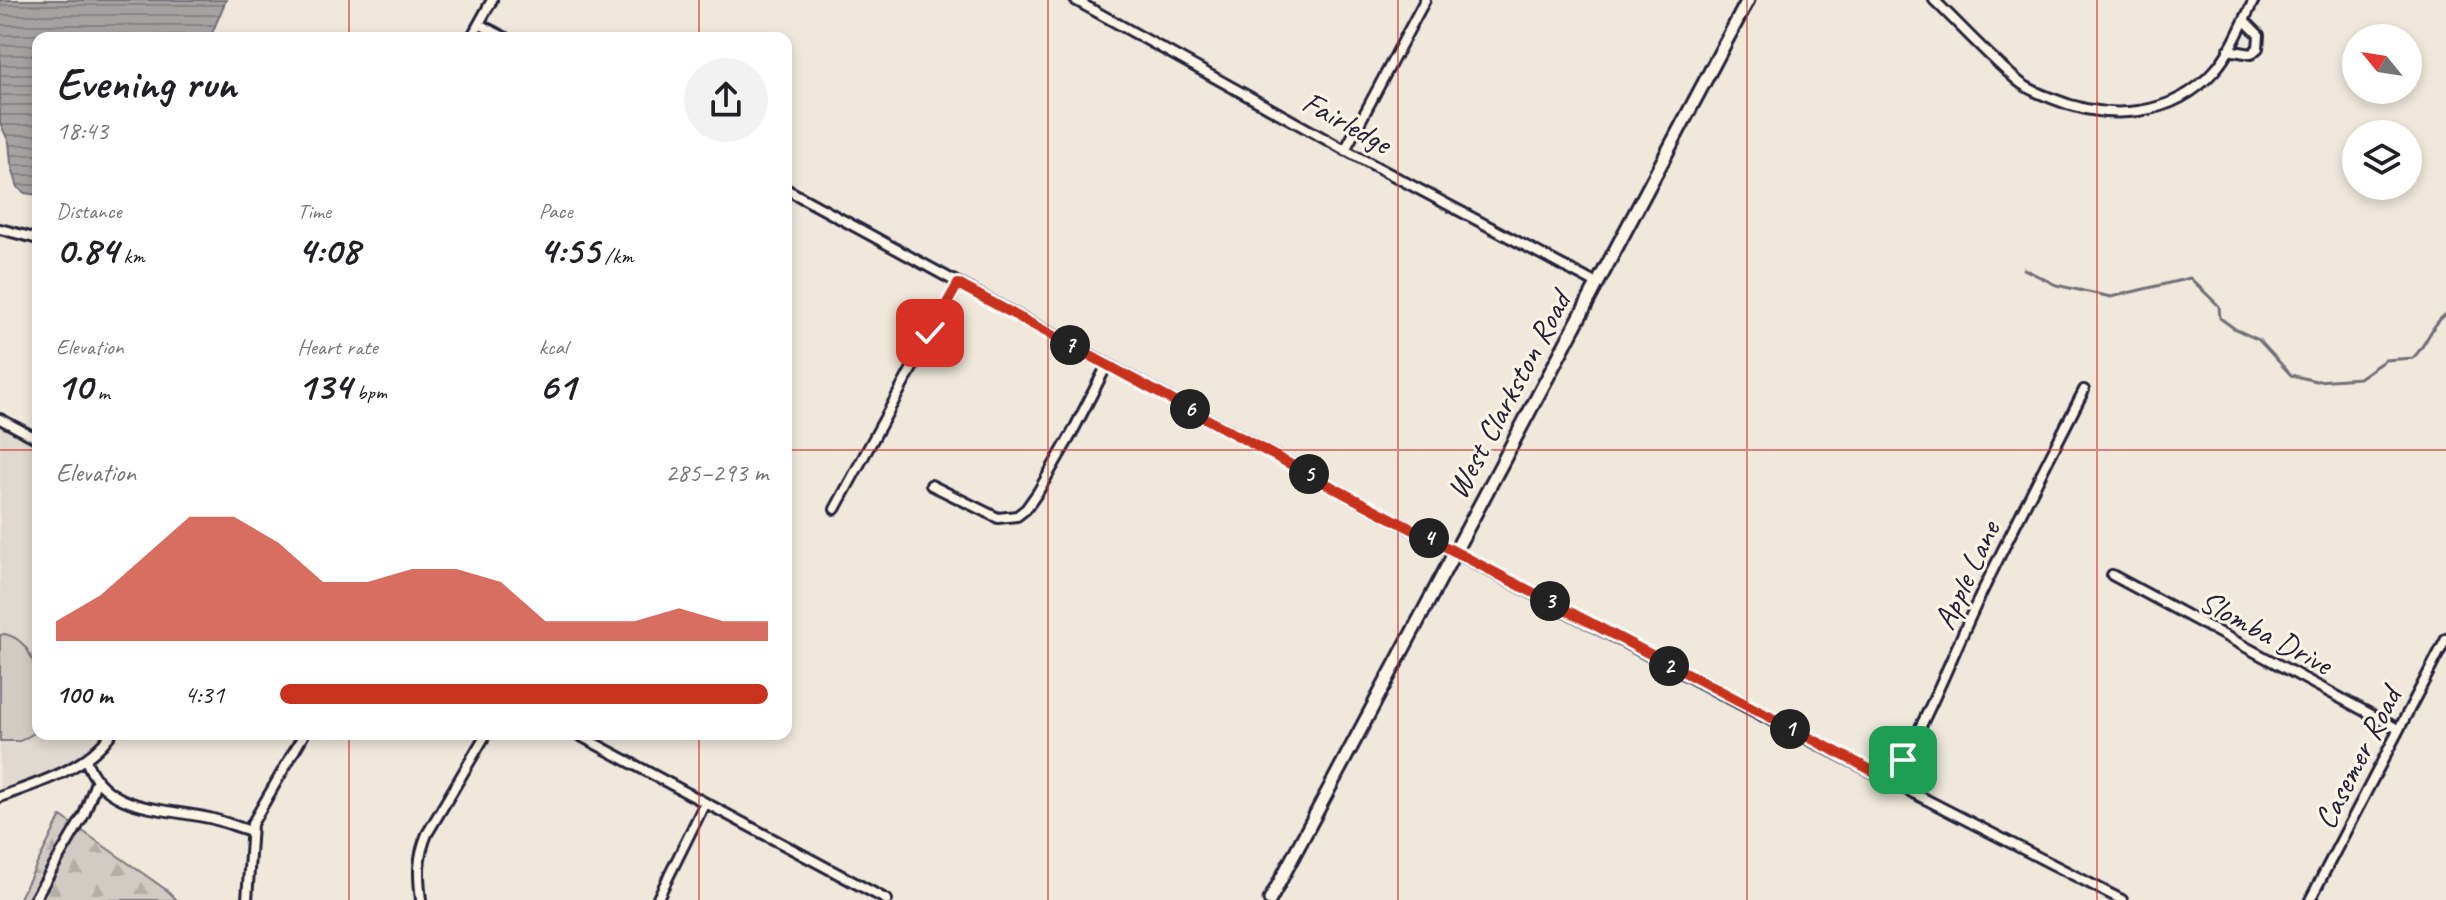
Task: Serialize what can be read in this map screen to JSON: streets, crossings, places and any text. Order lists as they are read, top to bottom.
{
  "streets": {
    "main road": ["West Clarkston Road"],
    "street": [
      "Fairledge",
      "Apple Lane",
      "Slomba Drive",
      "Casemer Road"
    ]
  },
  "crossings": [
    ["Fairledge", "West Clarkston Road"],
    ["Slomba Drive", "Casemer Road"]
  ],
  "north": "top left",
  "page": {
    "heading": ["Evening run", "18:43"],
    "stats": [
      ["Distance", "0.84 km"],
      ["Time", "4:08"],
      ["Pace", "4:55 /km"],
      ["Elevation", "10 m"],
      ["Heart rate", "134 bpm"],
      ["kcal", "61"]
    ],
    "pins": [
      "7",
      "6",
      "5",
      "4",
      "3",
      "2",
      "1"
    ],
    "chart": ["Elevation", "285–293 m"],
    "list": [
      {
        "name": "100 m",
        "note": "4:31"
      }
    ]
  }
}
